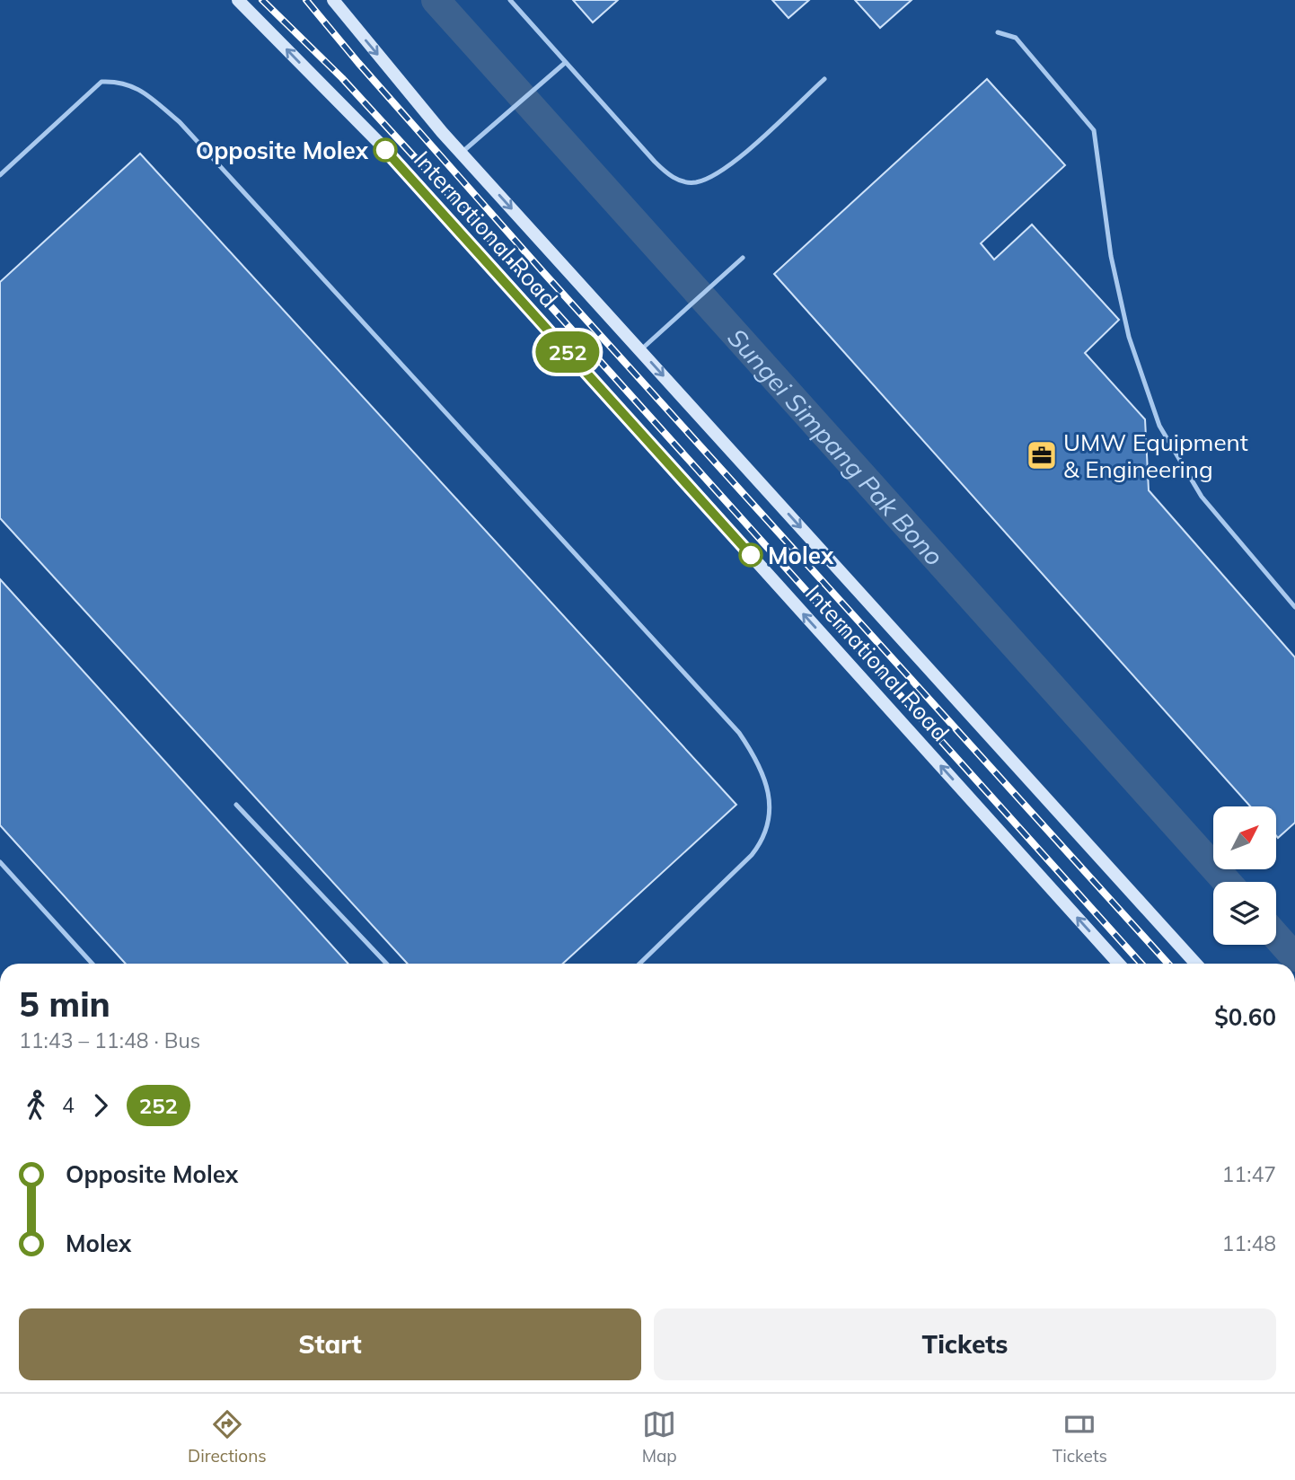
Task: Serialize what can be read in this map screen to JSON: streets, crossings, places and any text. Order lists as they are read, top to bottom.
{
  "streets": {
    "main road": ["International Road"]
  },
  "water": ["Sungei Simpang Pak Bono"],
  "places": {
    "other": ["Opposite Molex", "Molex"],
    "office": ["UMW Equipment & Engineering"]
  },
  "lines": ["bus line 252"],
  "north": "top right",
  "page": {
    "on_map": "252",
    "heading": ["5 min", "11:43 – 11:48 · Bus", "$0.60"],
    "legs": ["4", "252"],
    "list": [
      {
        "name": "Opposite Molex",
        "value": "11:47"
      },
      {
        "name": "Molex",
        "value": "11:48"
      }
    ],
    "buttons": ["Start", "Tickets"],
    "tabs": ["Directions", "Map", "Tickets"]
  }
}
